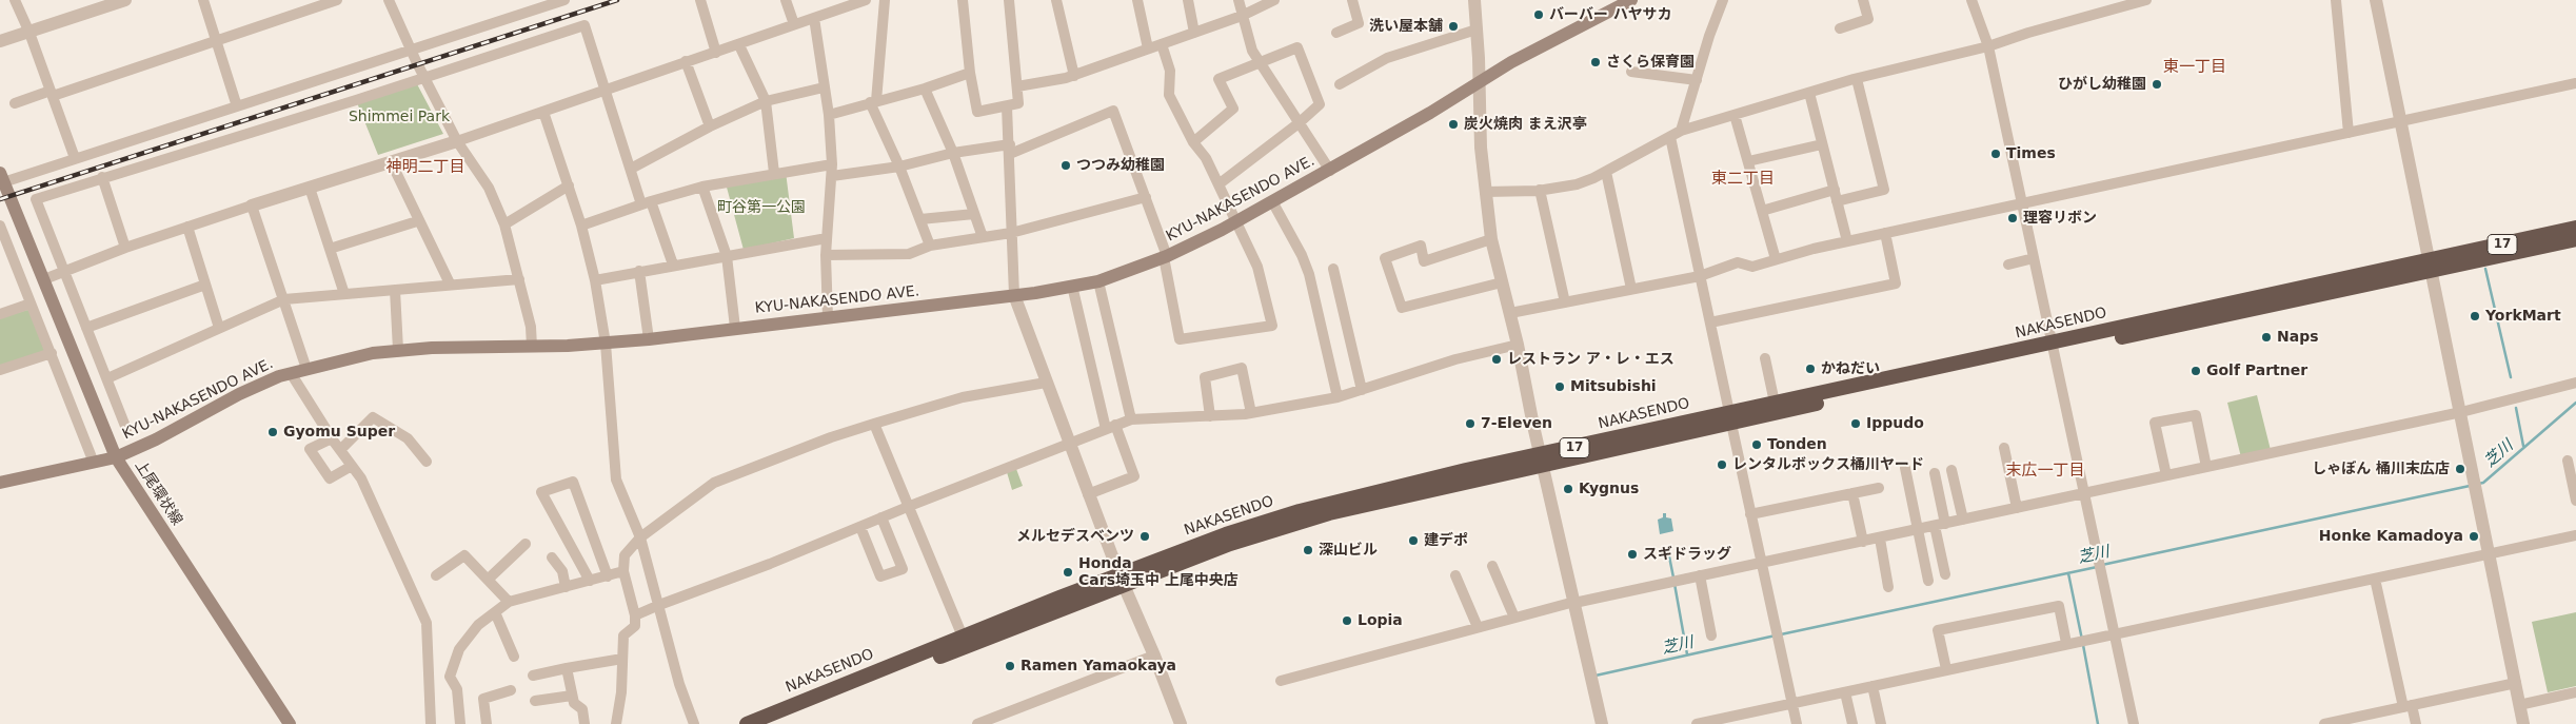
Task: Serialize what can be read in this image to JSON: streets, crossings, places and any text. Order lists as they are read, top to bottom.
{
  "streets": {
    "highway": ["17", "NAKASENDO"],
    "main road": ["KYU-NAKASENDO AVE.", "上尾環状線"]
  },
  "crossings": [
    ["KYU-NAKASENDO AVE.", "上尾環状線"]
  ],
  "districts": [
    "東一丁目",
    "神明二丁目",
    "東二丁目",
    "末広一丁目"
  ],
  "water": ["芝川"],
  "parks": ["Shimmei Park", "町谷第一公園"],
  "places": [
    "バーバー ハヤサカ",
    "洗い屋本舗",
    "さくら保育園",
    "ひがし幼稚園",
    "炭火焼肉 まえ沢亭",
    "Times",
    "つつみ幼稚園",
    "理容リボン",
    "YorkMart",
    "Naps",
    "レストラン ア・レ・エス",
    "かねだい",
    "Golf Partner",
    "Mitsubishi",
    "7-Eleven",
    "Ippudo",
    "Gyomu Super",
    "Tonden",
    "レンタルボックス桶川ヤード",
    "しゃぼん 桶川末広店",
    "Kygnus",
    "メルセデスベンツ",
    "Honke Kamadoya",
    "建デポ",
    "深山ビル",
    "スギドラッグ",
    "Honda Cars埼玉中 上尾中央店",
    "Lopia",
    "Ramen Yamaokaya"
  ]
}
